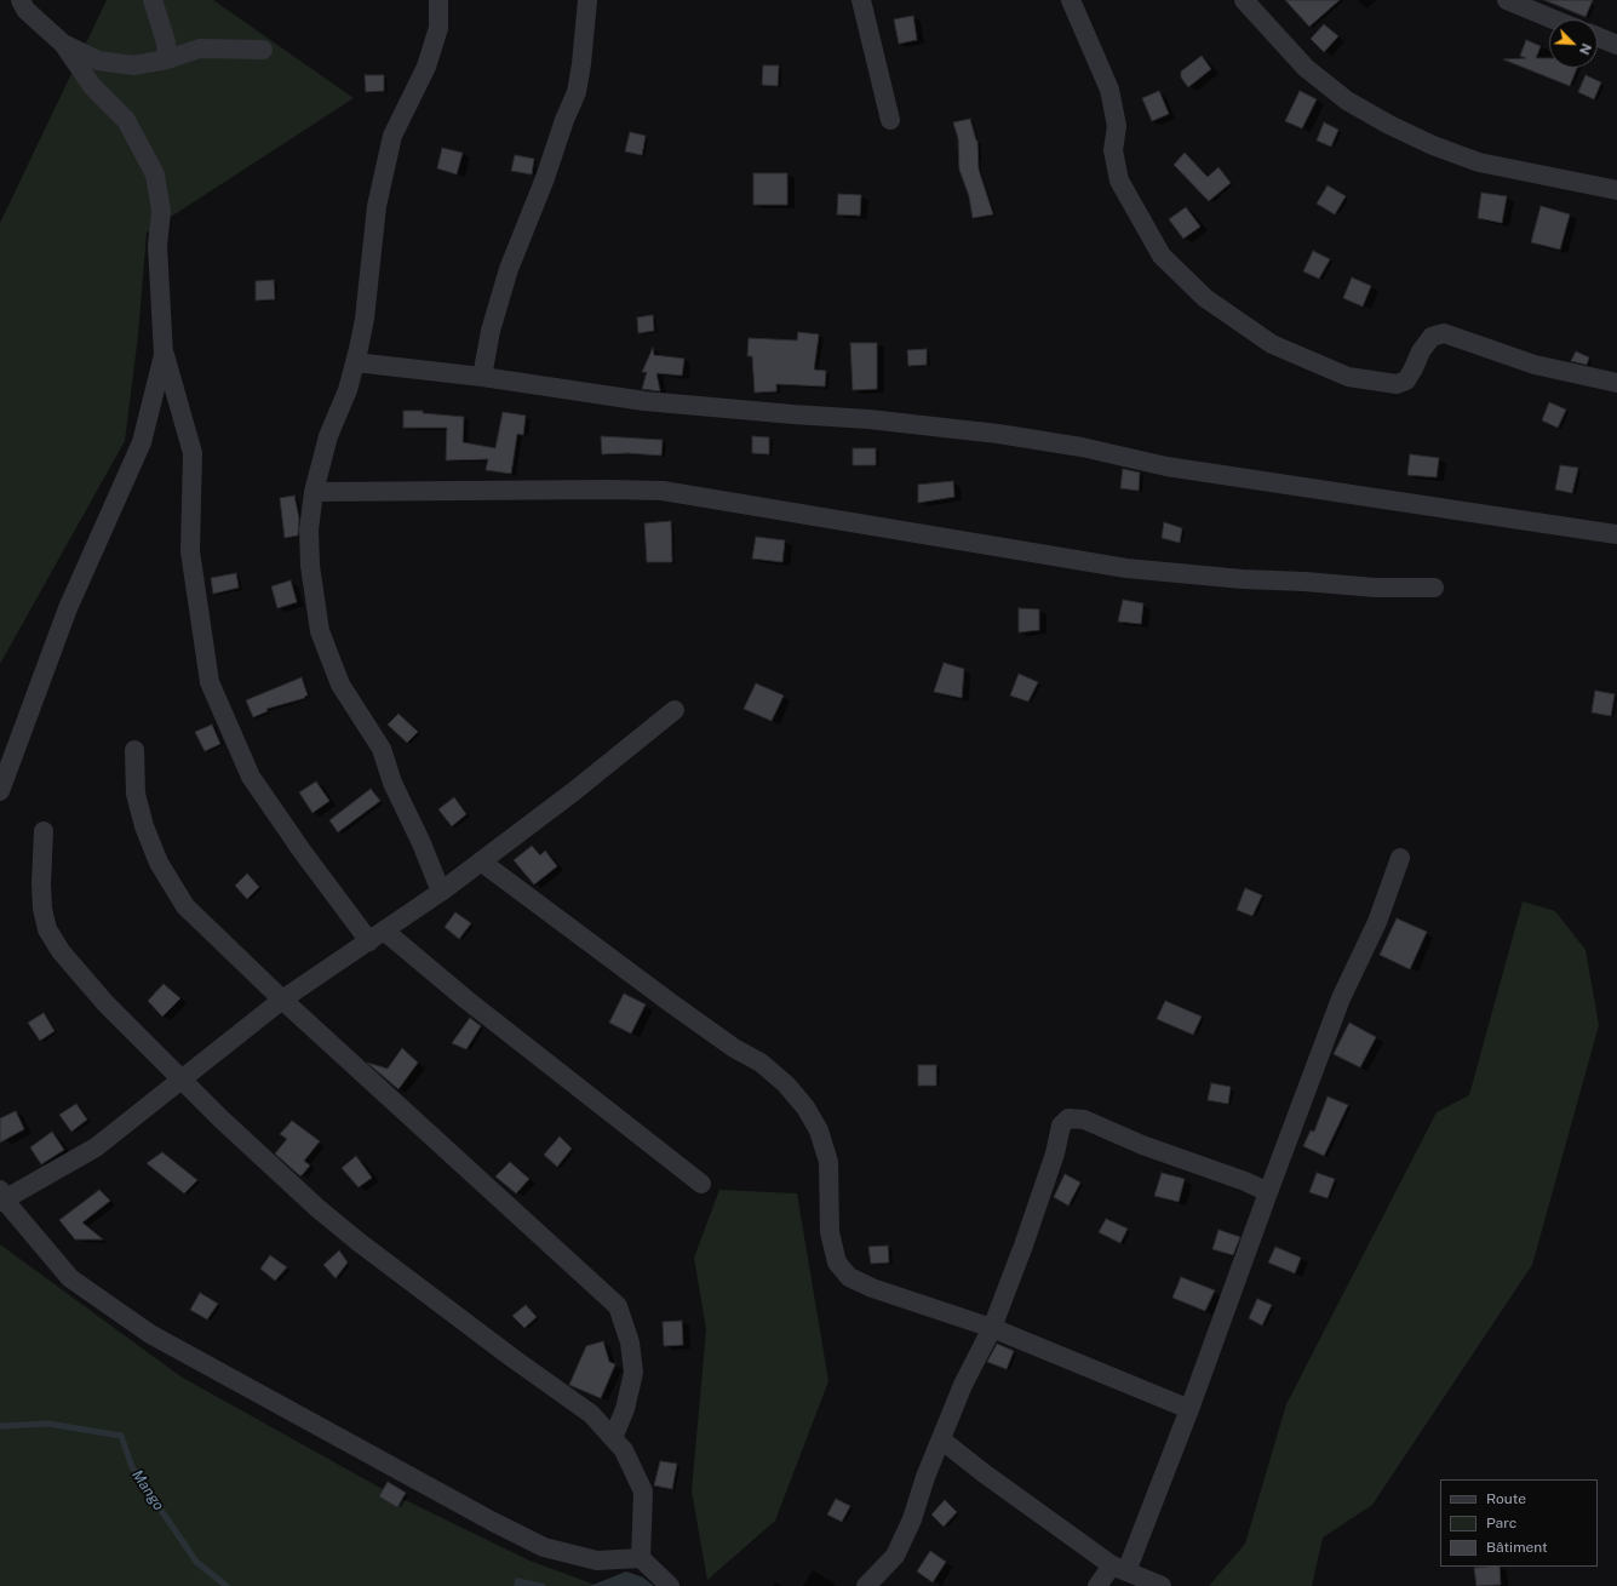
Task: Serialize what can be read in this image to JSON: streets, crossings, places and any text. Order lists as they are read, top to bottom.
{
  "water": ["Mango"],
  "legend": ["Route", "Parc", "Bâtiment"],
  "north": "bottom right"
}
